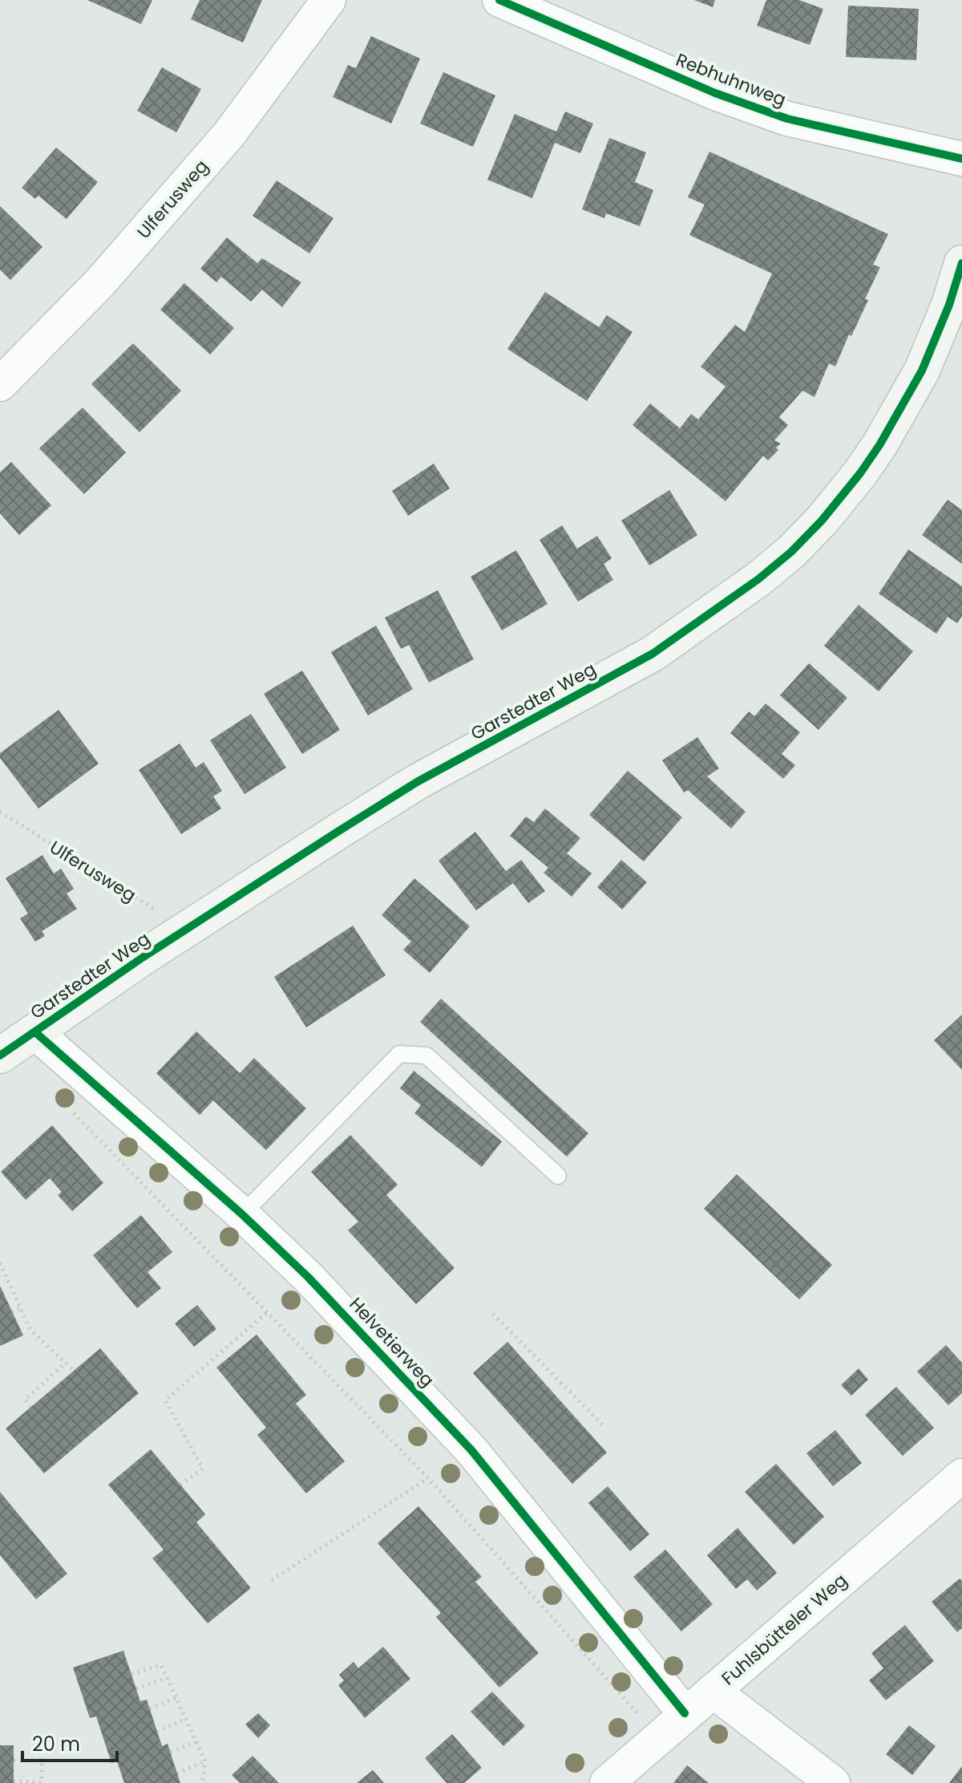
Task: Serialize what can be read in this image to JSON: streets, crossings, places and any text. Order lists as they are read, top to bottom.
{
  "streets": {
    "main road": ["Garstedter Weg"],
    "street": [
      "Rebhuhnweg",
      "Ulferusweg",
      "Helvetierweg",
      "Fuhlsbütteler Weg"
    ]
  },
  "crossings": [
    ["Ulferusweg", "Garstedter Weg"],
    ["Garstedter Weg", "Helvetierweg"],
    ["Helvetierweg", "Fuhlsbütteler Weg"]
  ],
  "scale_bar": "20 m"
}
